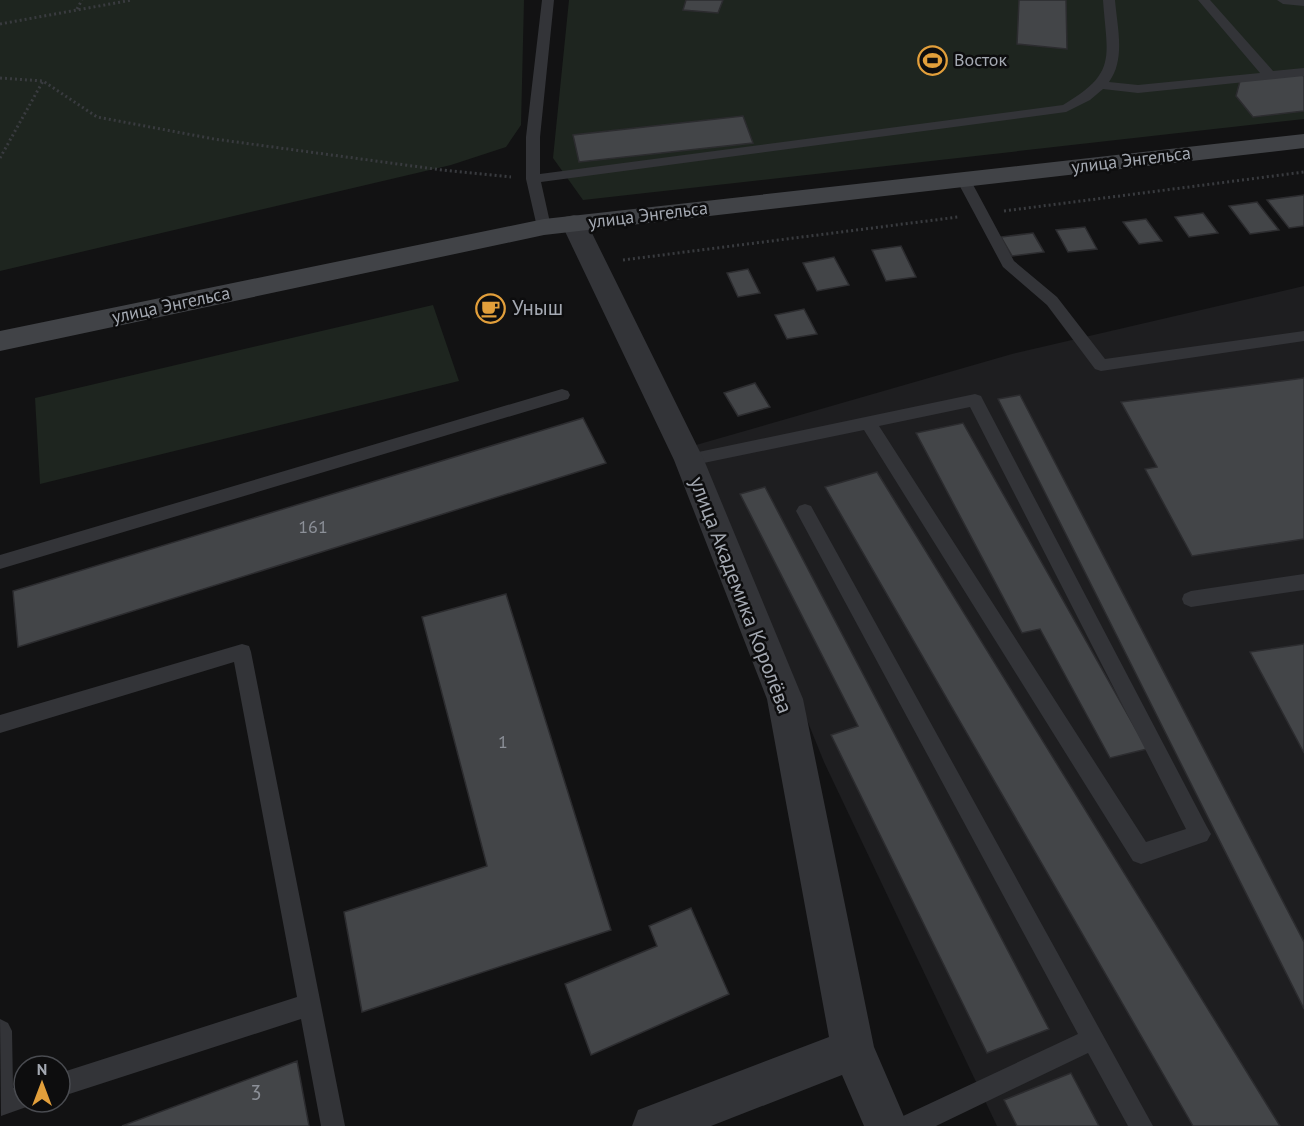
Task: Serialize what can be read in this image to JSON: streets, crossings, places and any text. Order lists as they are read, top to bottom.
{
  "streets": {
    "main road": ["улица Энгельса"],
    "street": ["улица Академика Королёва"]
  },
  "crossings": [
    ["улица Энгельса", "улица Академика Королёва"]
  ],
  "places": {
    "sports": ["Восток"],
    "cafe": ["Уныш"]
  },
  "house_numbers": ["161", "1", "3"],
  "north": "top"
}
